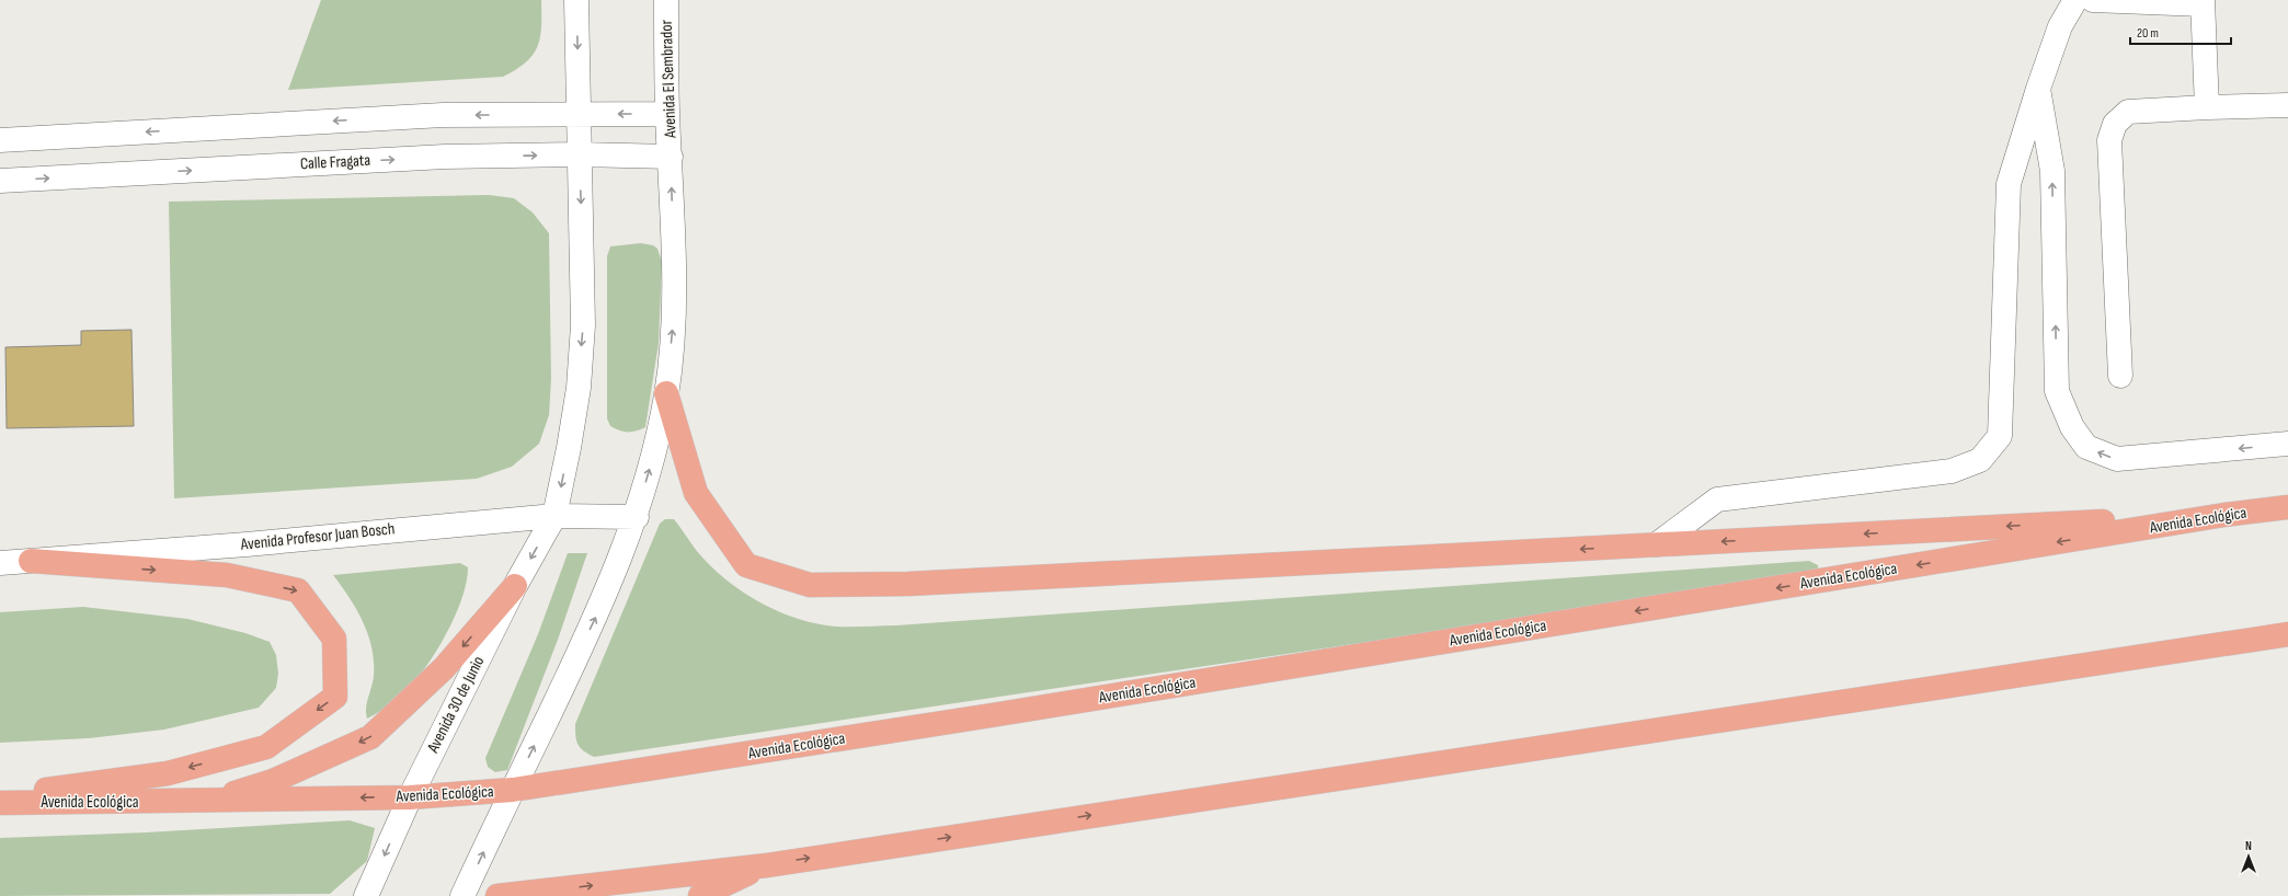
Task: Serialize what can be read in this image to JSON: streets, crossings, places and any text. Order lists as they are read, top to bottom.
{
  "streets": {
    "main road": ["Avenida Ecológica"],
    "street": [
      "Avenida El Sembrador",
      "Calle Fragata",
      "Avenida Profesor Juan Bosch",
      "Avenida 30 de Junio"
    ]
  },
  "crossings": [
    ["Avenida El Sembrador", "Calle Fragata"],
    ["Avenida El Sembrador", "Avenida Profesor Juan Bosch"],
    ["Calle Fragata", "Avenida 30 de Junio"],
    ["Avenida Ecológica", "Avenida 30 de Junio"],
    ["Avenida Profesor Juan Bosch", "Avenida 30 de Junio"]
  ],
  "one_way": ["Avenida El Sembrador", "Avenida 30 de Junio"],
  "scale_bar": "20 m",
  "north": "top"
}
